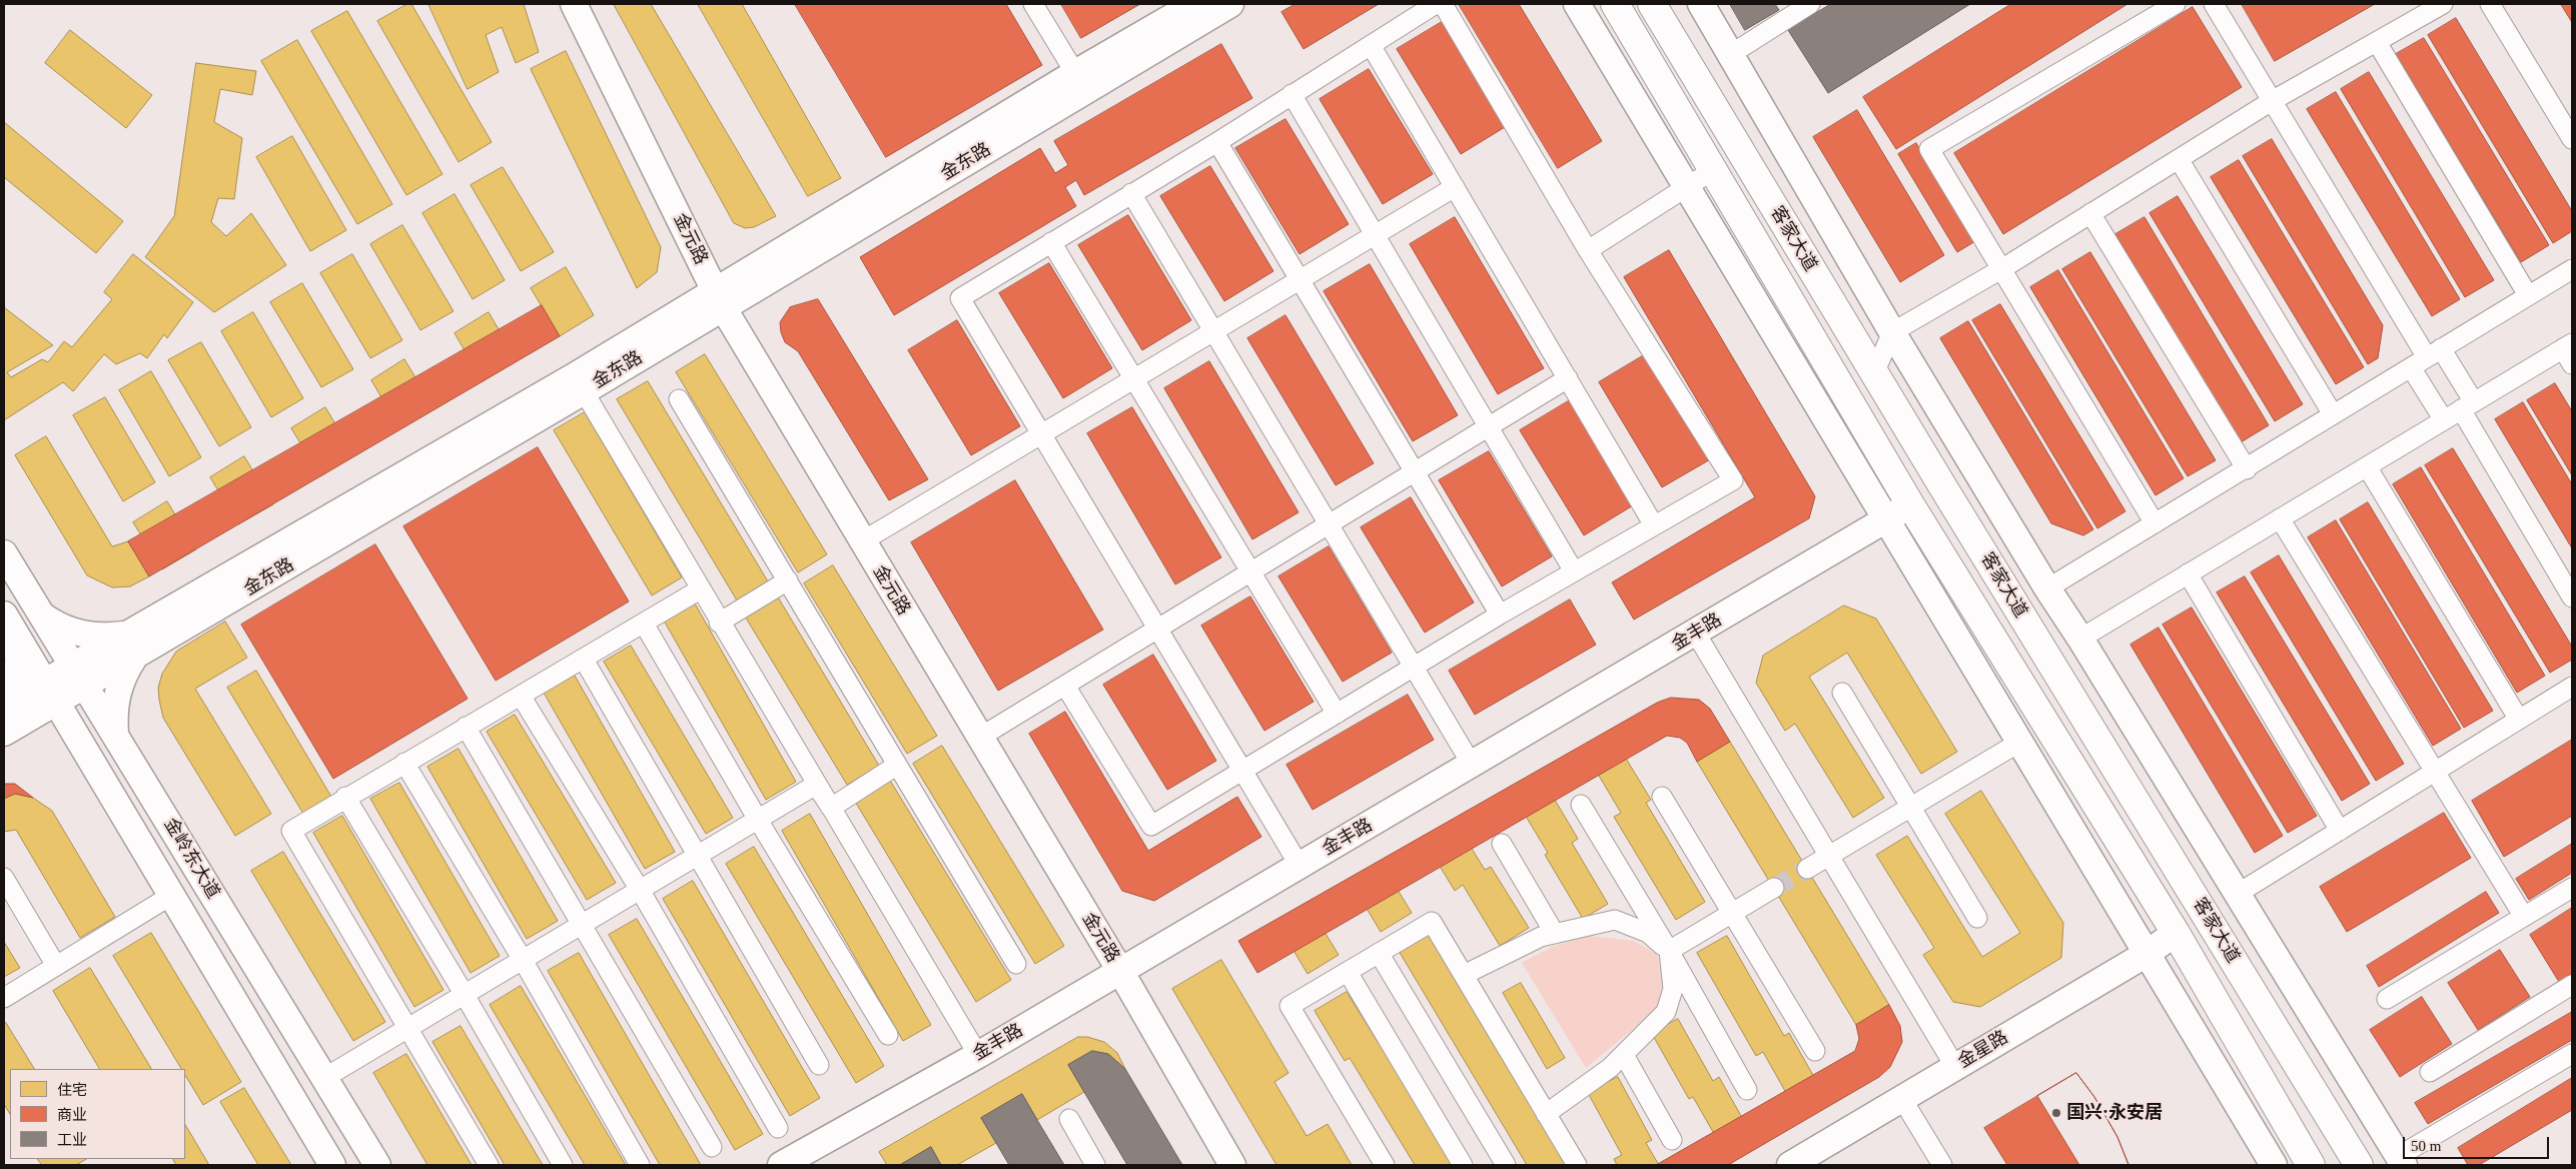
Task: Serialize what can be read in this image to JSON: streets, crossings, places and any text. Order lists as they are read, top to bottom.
{
  "streets": {
    "main road": ["客家大道"],
    "street": [
      "金东路",
      "金元路",
      "金丰路",
      "金岭东大道",
      "金星路"
    ]
  },
  "crossings": [
    ["金东路", "金元路"],
    ["金东路", "金岭东大道"],
    ["金元路", "金丰路"],
    ["客家大道", "金丰路"],
    ["客家大道", "金星路"]
  ],
  "places": ["国兴·永安居"],
  "legend": ["住宅", "商业", "工业"],
  "scale_bar": "50 m"
}
